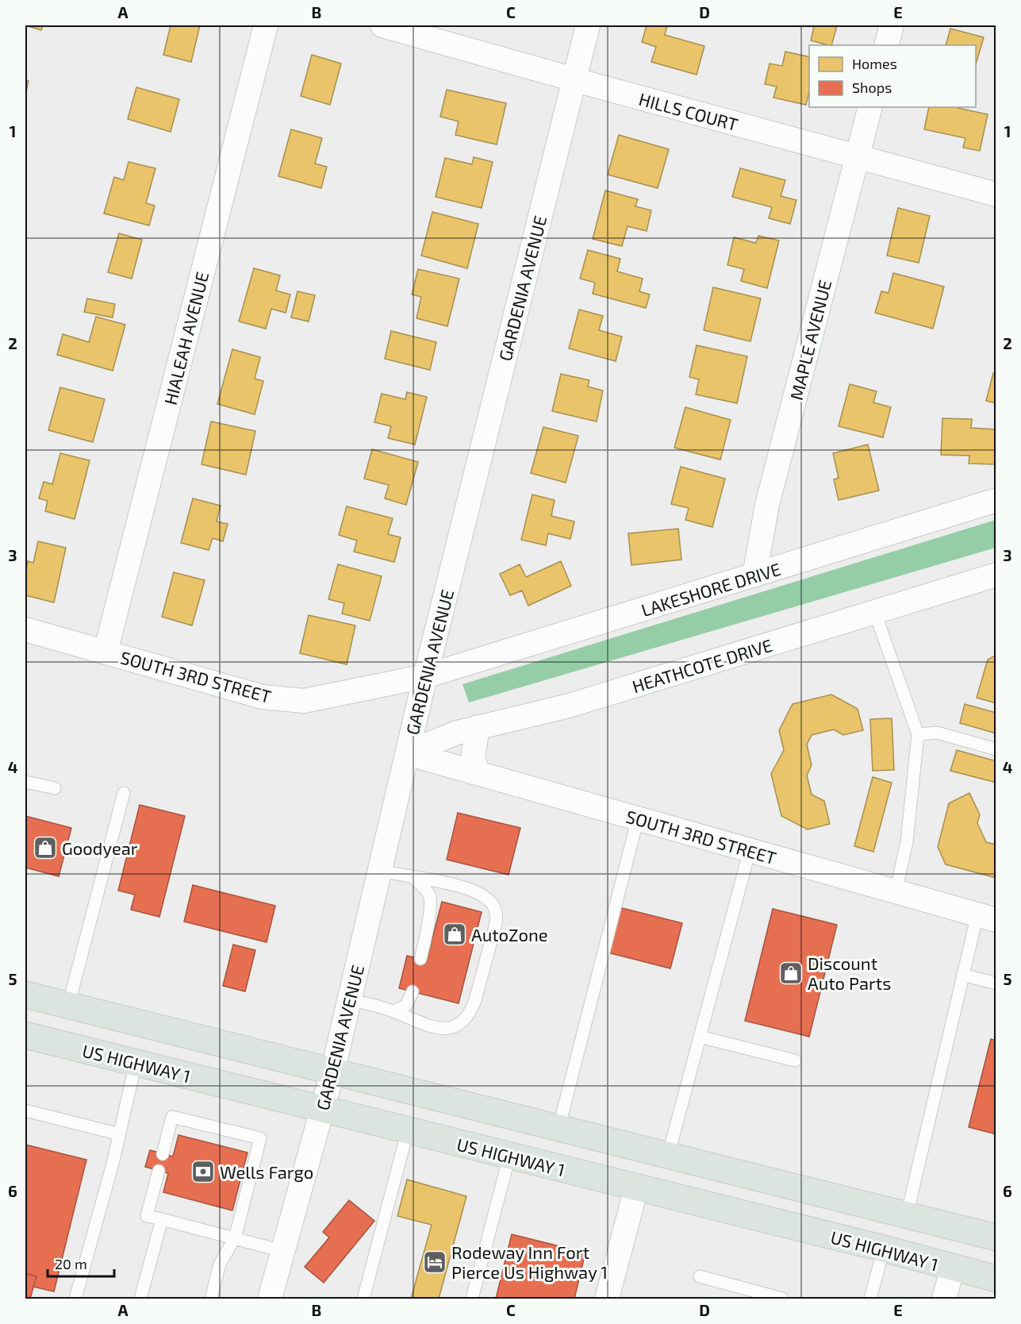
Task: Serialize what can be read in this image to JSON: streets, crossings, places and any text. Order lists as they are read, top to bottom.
{
  "streets": {
    "main road": ["US HIGHWAY 1"],
    "street": [
      "HILLS COURT",
      "GARDENIA AVENUE",
      "HIALEAH AVENUE",
      "MAPLE AVENUE",
      "LAKESHORE DRIVE",
      "HEATHCOTE DRIVE",
      "SOUTH 3RD STREET"
    ]
  },
  "crossings": [
    ["HILLS COURT", "GARDENIA AVENUE"],
    ["HILLS COURT", "MAPLE AVENUE"],
    ["GARDENIA AVENUE", "LAKESHORE DRIVE"],
    ["GARDENIA AVENUE", "HEATHCOTE DRIVE"],
    ["GARDENIA AVENUE", "SOUTH 3RD STREET"],
    ["GARDENIA AVENUE", "US HIGHWAY 1"],
    ["HIALEAH AVENUE", "SOUTH 3RD STREET"],
    ["MAPLE AVENUE", "LAKESHORE DRIVE"],
    ["LAKESHORE DRIVE", "SOUTH 3RD STREET"],
    ["HEATHCOTE DRIVE", "SOUTH 3RD STREET"]
  ],
  "places": {
    "shop": ["Goodyear", "AutoZone", "Discount Auto Parts"],
    "bank": ["Wells Fargo"],
    "hotel": ["Rodeway Inn Fort Pierce Us Highway 1"]
  },
  "legend": ["Homes", "Shops"],
  "scale_bar": "20 m",
  "grid": {
    "columns": [
      "A",
      "B",
      "C",
      "D",
      "E"
    ],
    "rows": [
      "1",
      "2",
      "3",
      "4",
      "5",
      "6"
    ]
  }
}
